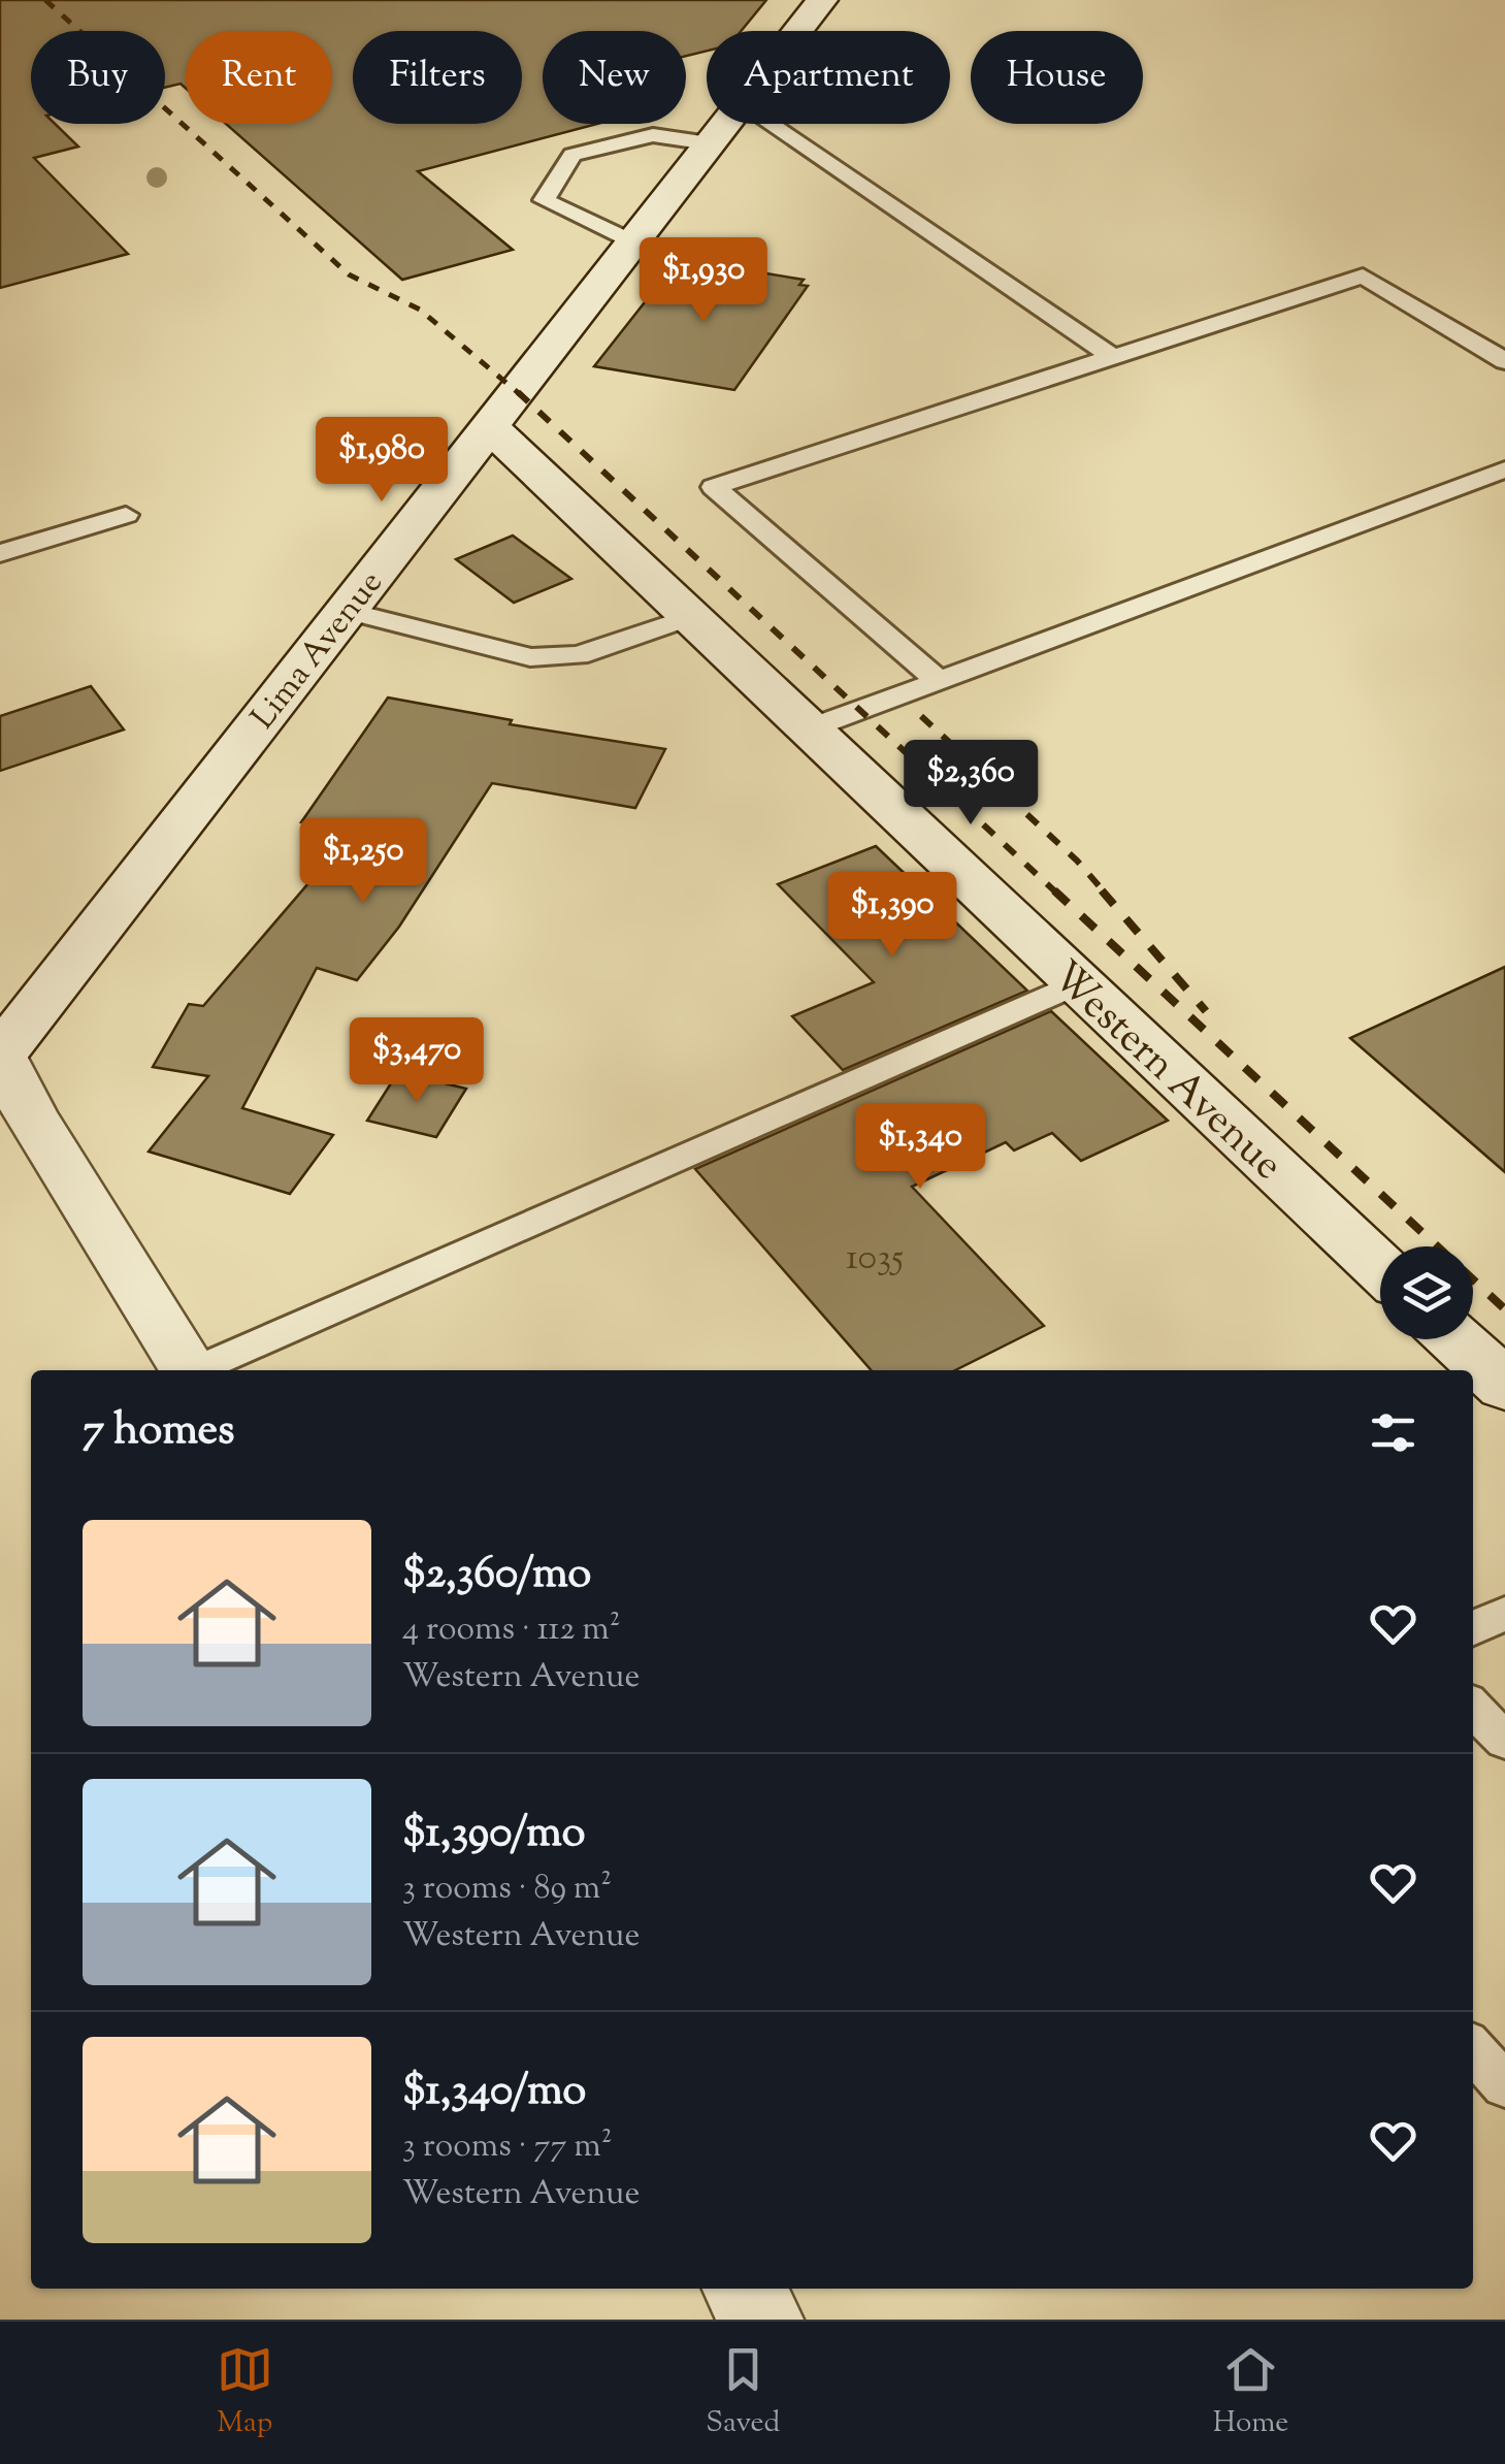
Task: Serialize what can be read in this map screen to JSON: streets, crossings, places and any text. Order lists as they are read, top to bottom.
{
  "streets": {
    "main road": ["Lima Avenue", "Western Avenue"]
  },
  "crossings": [
    ["Lima Avenue", "Western Avenue"]
  ],
  "house_numbers": ["1035"],
  "page": {
    "chip": [
      "Buy",
      "Rent",
      "Filters",
      "New",
      "Apartment",
      "House"
    ],
    "price": [
      "$1,930",
      "$1,980",
      "$2,360",
      "$1,250",
      "$1,390",
      "$3,470",
      "$1,340"
    ],
    "heading": "7 homes",
    "list": [
      {
        "name": "$2,360/mo",
        "note": "4 rooms · 112 m² · Western Avenue"
      },
      {
        "name": "$1,390/mo",
        "note": "3 rooms · 89 m² · Western Avenue"
      },
      {
        "name": "$1,340/mo",
        "note": "3 rooms · 77 m² · Western Avenue"
      }
    ],
    "tabs": ["Map", "Saved", "Home"]
  }
}
